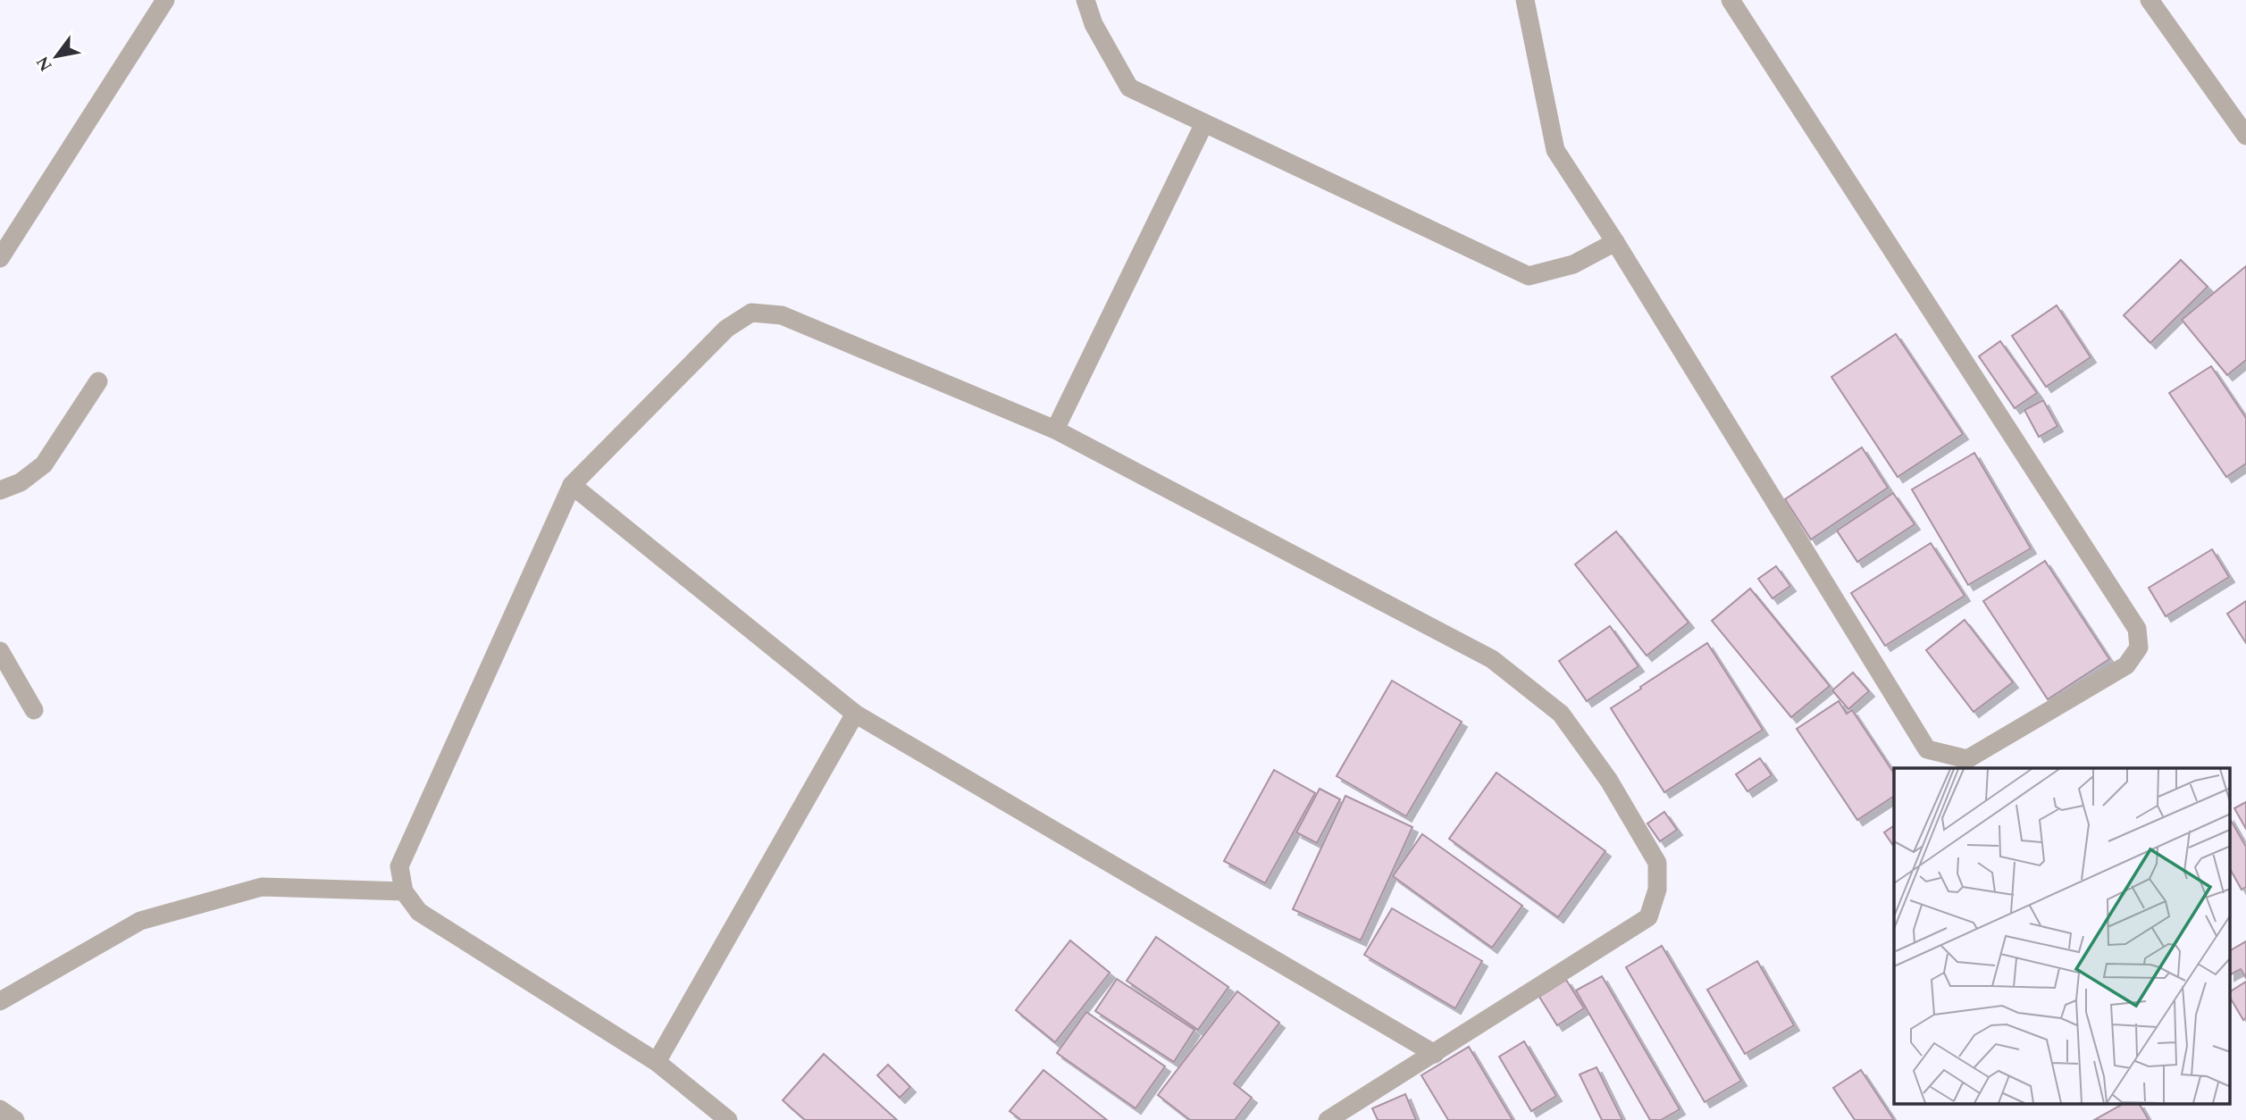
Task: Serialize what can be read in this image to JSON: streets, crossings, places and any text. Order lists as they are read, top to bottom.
{
  "north": "bottom left"
}
